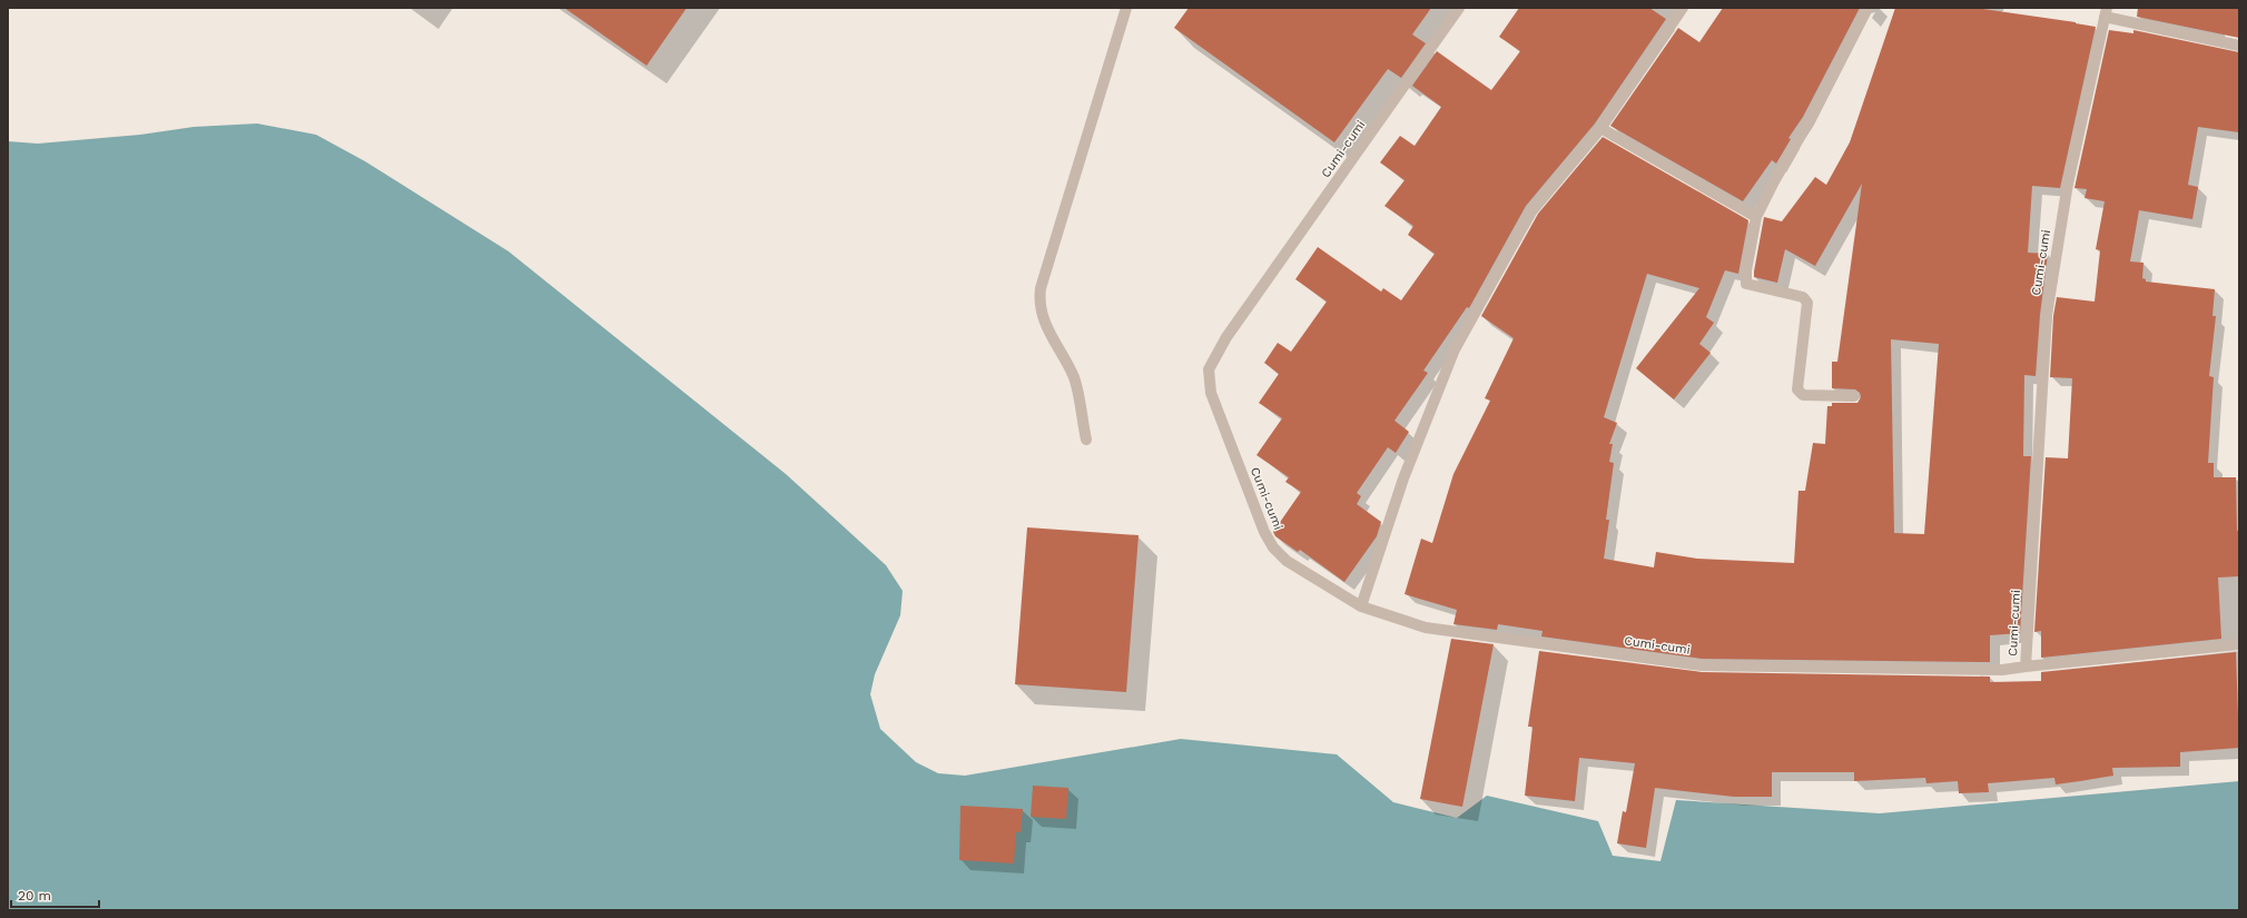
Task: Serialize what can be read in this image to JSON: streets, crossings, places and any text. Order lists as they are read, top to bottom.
{
  "streets": {
    "street": ["Cumi-cumi"]
  },
  "scale_bar": "20 m"
}
